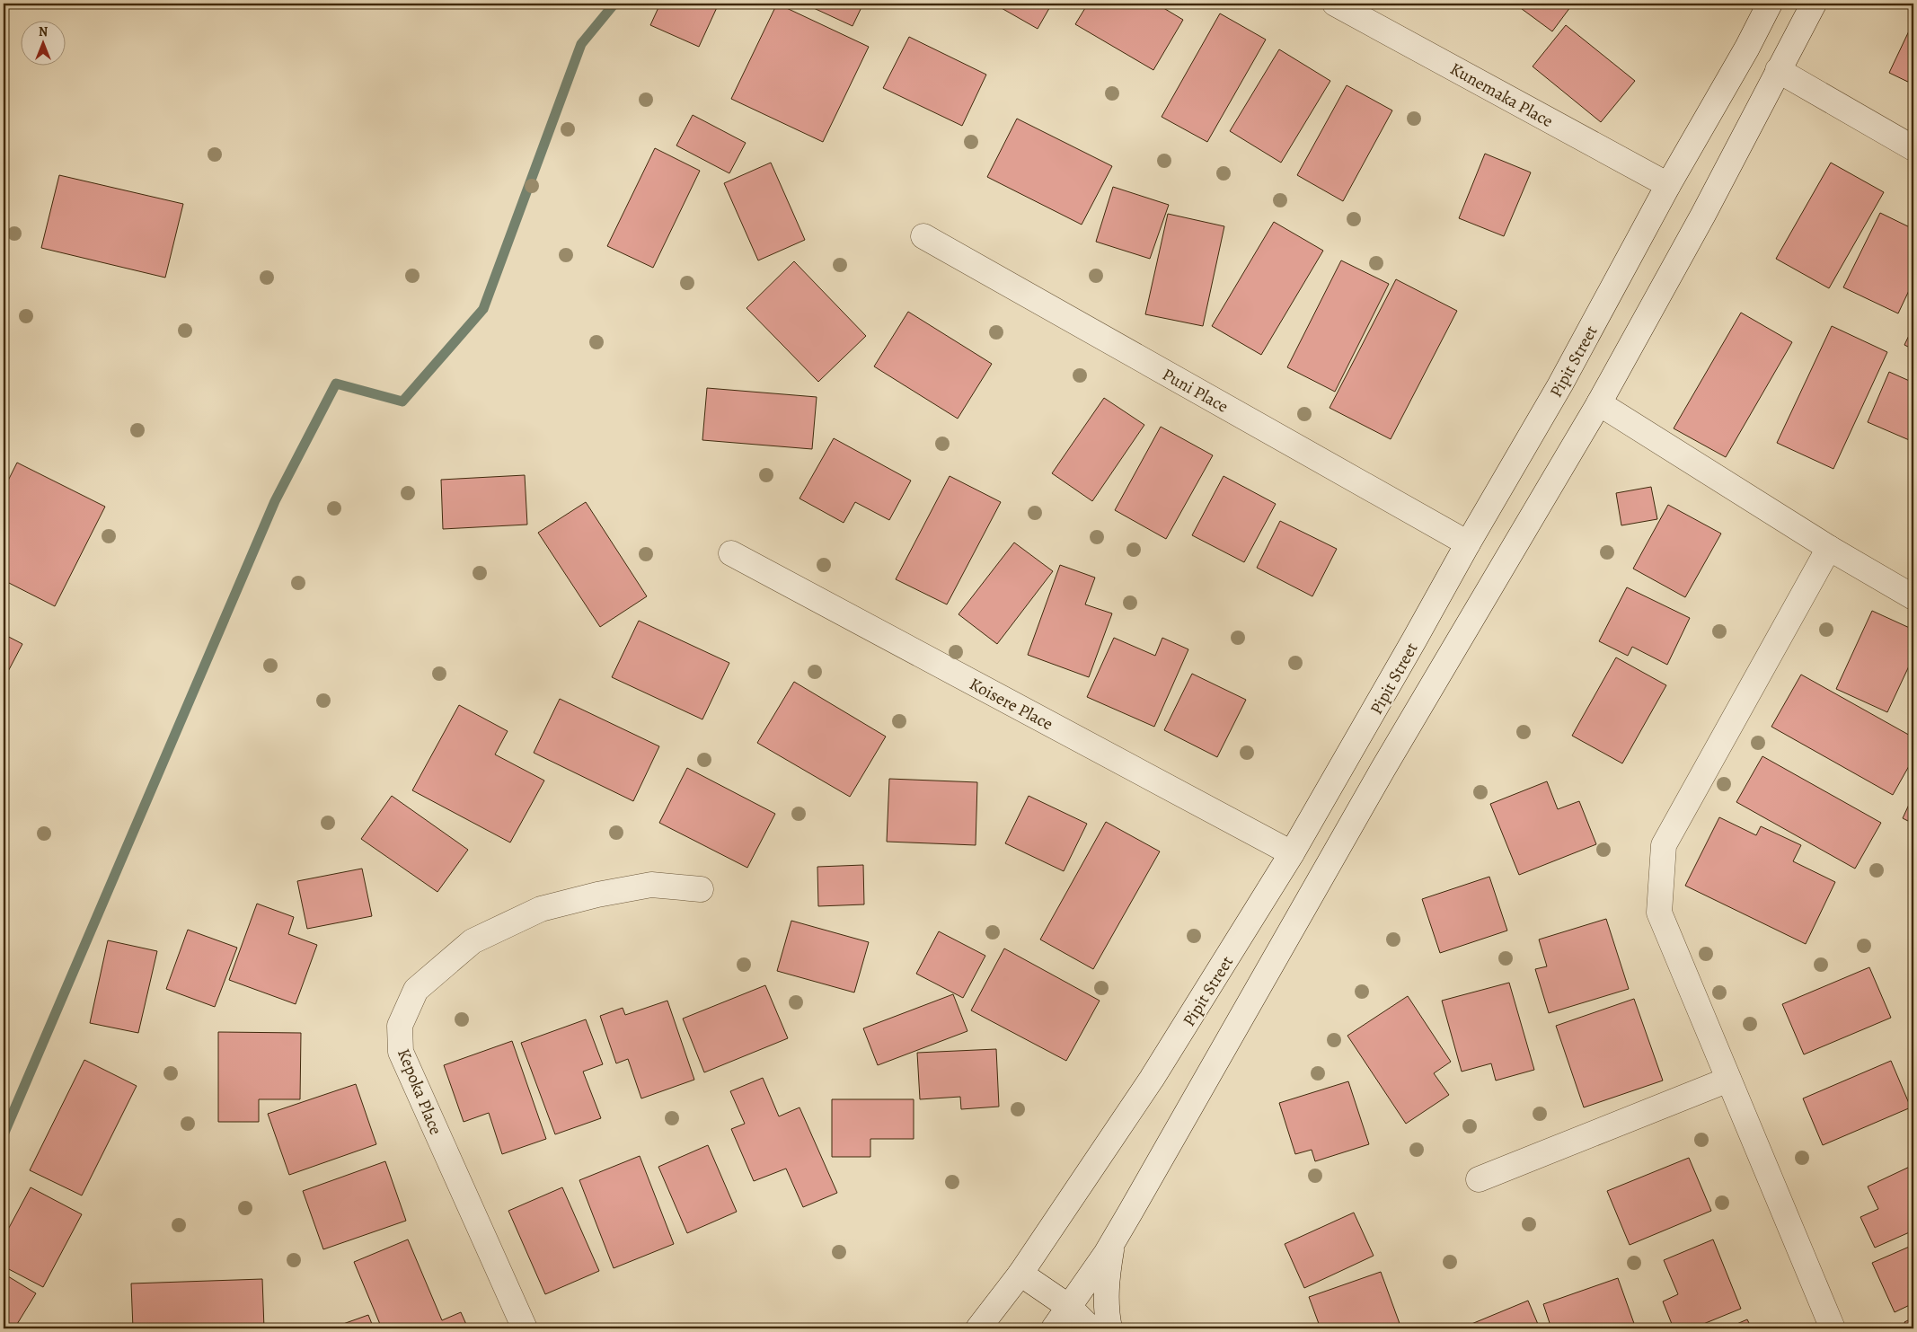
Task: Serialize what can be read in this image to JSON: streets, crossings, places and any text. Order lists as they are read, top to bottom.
{
  "streets": {
    "street": [
      "Kunemaka Place",
      "Pipit Street",
      "Puni Place",
      "Koisere Place",
      "Kepoka Place"
    ]
  },
  "crossings": [
    ["Kunemaka Place", "Pipit Street"],
    ["Pipit Street", "Puni Place"],
    ["Pipit Street", "Koisere Place"]
  ],
  "north": "top"
}
